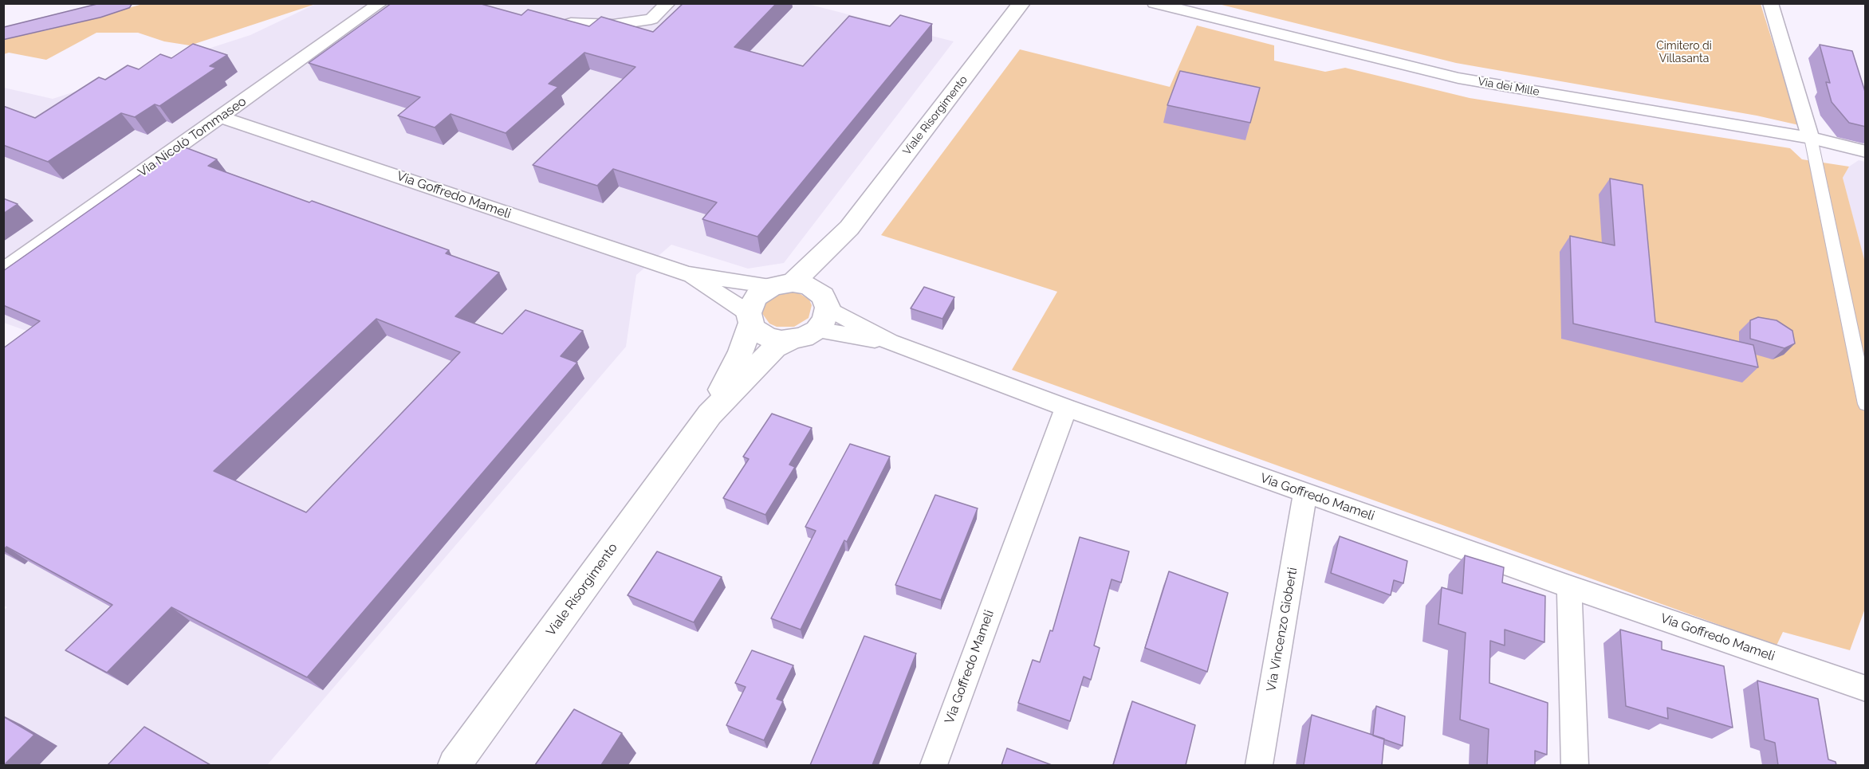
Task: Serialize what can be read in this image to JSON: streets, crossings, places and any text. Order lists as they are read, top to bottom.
{
  "streets": {
    "street": [
      "Via dei Mille",
      "Viale Risorgimento",
      "Via Nicolò Tommaseo",
      "Via Goffredo Mameli",
      "Via Vincenzo Gioberti"
    ]
  },
  "crossings": [
    ["Viale Risorgimento", "Via Goffredo Mameli"],
    ["Via Nicolò Tommaseo", "Via Goffredo Mameli"],
    ["Via Goffredo Mameli", "Via Vincenzo Gioberti"]
  ],
  "parks": ["Cimitero di Villasanta"]
}
